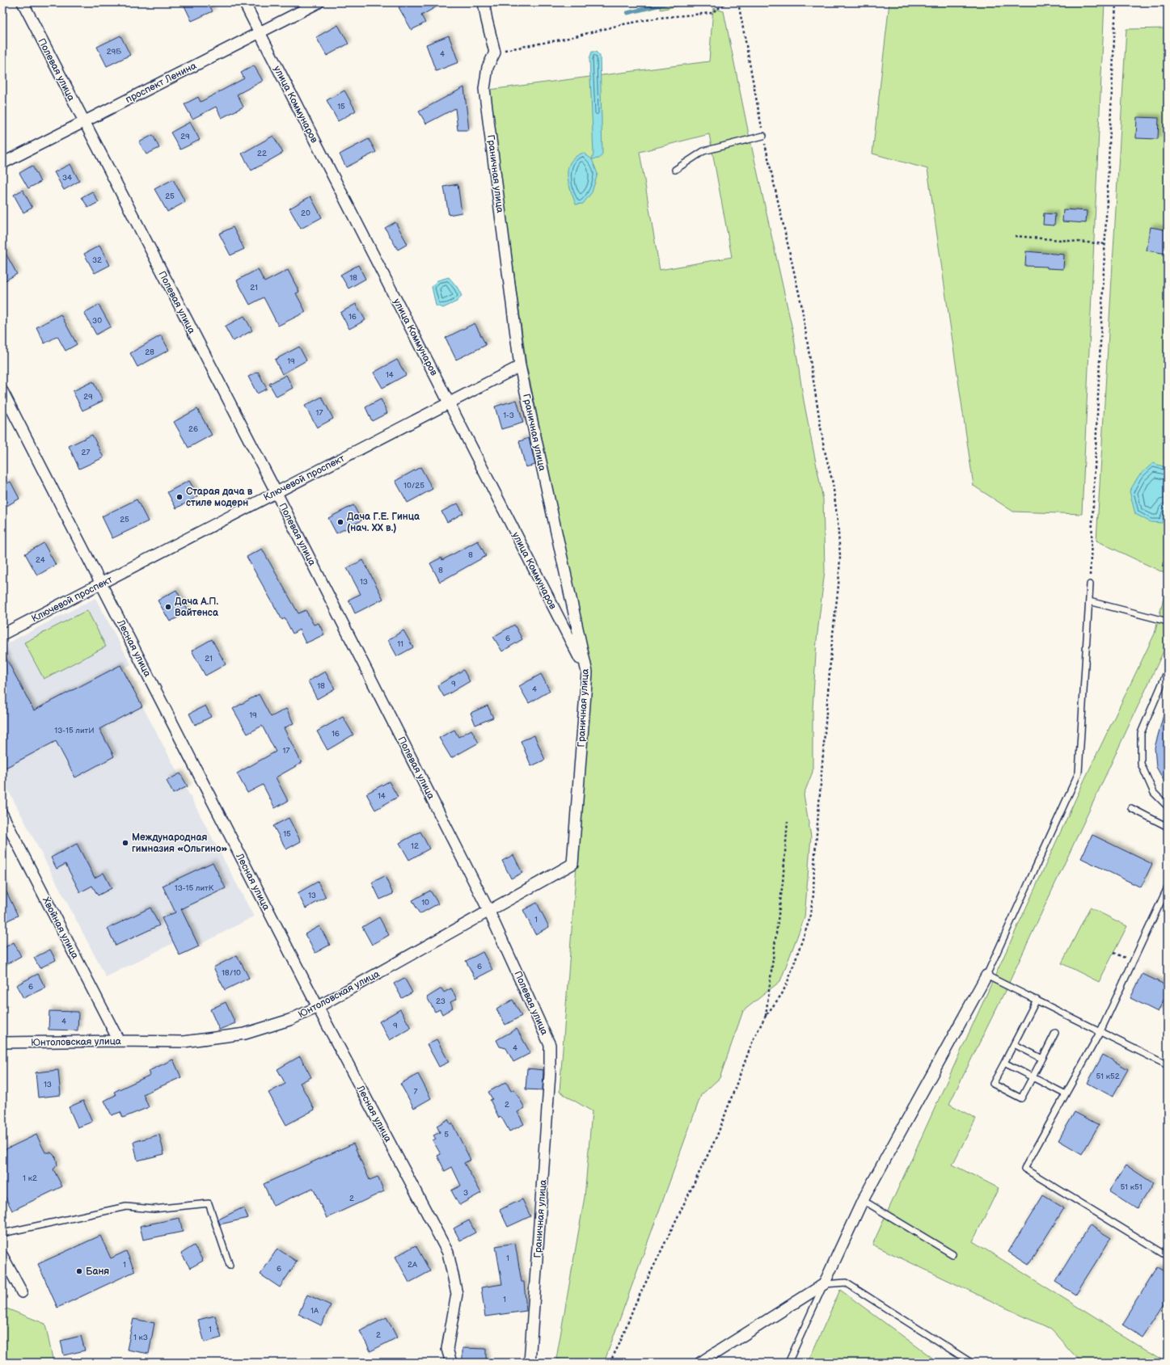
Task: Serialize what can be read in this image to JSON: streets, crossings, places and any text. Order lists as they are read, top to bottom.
{
  "streets": {
    "street": [
      "Полевая улица",
      "проспект Ленина",
      "улица Коммунаров",
      "Граничная улица",
      "Ключевой проспект",
      "Лесная улица",
      "Хвойная улица",
      "Юнтоловская улица"
    ]
  },
  "crossings": [
    ["Полевая улица", "проспект Ленина"],
    ["Полевая улица", "Граничная улица"],
    ["Полевая улица", "Ключевой проспект"],
    ["Полевая улица", "Юнтоловская улица"],
    ["проспект Ленина", "улица Коммунаров"],
    ["улица Коммунаров", "Граничная улица"],
    ["улица Коммунаров", "Ключевой проспект"],
    ["Граничная улица", "Ключевой проспект"],
    ["Граничная улица", "Юнтоловская улица"],
    ["Ключевой проспект", "Лесная улица"],
    ["Лесная улица", "Юнтоловская улица"],
    ["Хвойная улица", "Юнтоловская улица"]
  ],
  "places": [
    "Старая дача в стиле модерн",
    "Дача Г.Е. Гинца (нач. XX в.)",
    "Дача А.П. Вайтенса",
    "Международная гимназия «Ольгино»",
    "Баня"
  ],
  "house_numbers": [
    "29Б",
    "4",
    "15",
    "29",
    "22",
    "34",
    "25",
    "20",
    "32",
    "18",
    "21",
    "16",
    "30",
    "28",
    "19",
    "14",
    "29",
    "17",
    "1-3",
    "26",
    "27",
    "10/25",
    "25",
    "8",
    "24",
    "8",
    "13",
    "6",
    "11",
    "21",
    "9",
    "18",
    "4",
    "19",
    "13-15 литИ",
    "16",
    "17",
    "14",
    "15",
    "12",
    "13-15 литК",
    "13",
    "10",
    "1",
    "6",
    "18/10",
    "6",
    "23",
    "4",
    "9",
    "4",
    "51 к52",
    "13",
    "7",
    "2",
    "5",
    "1 к2",
    "51 к51",
    "3",
    "2",
    "1",
    "1",
    "2А",
    "6",
    "1",
    "1А",
    "1",
    "2",
    "1 к3"
  ]
}
